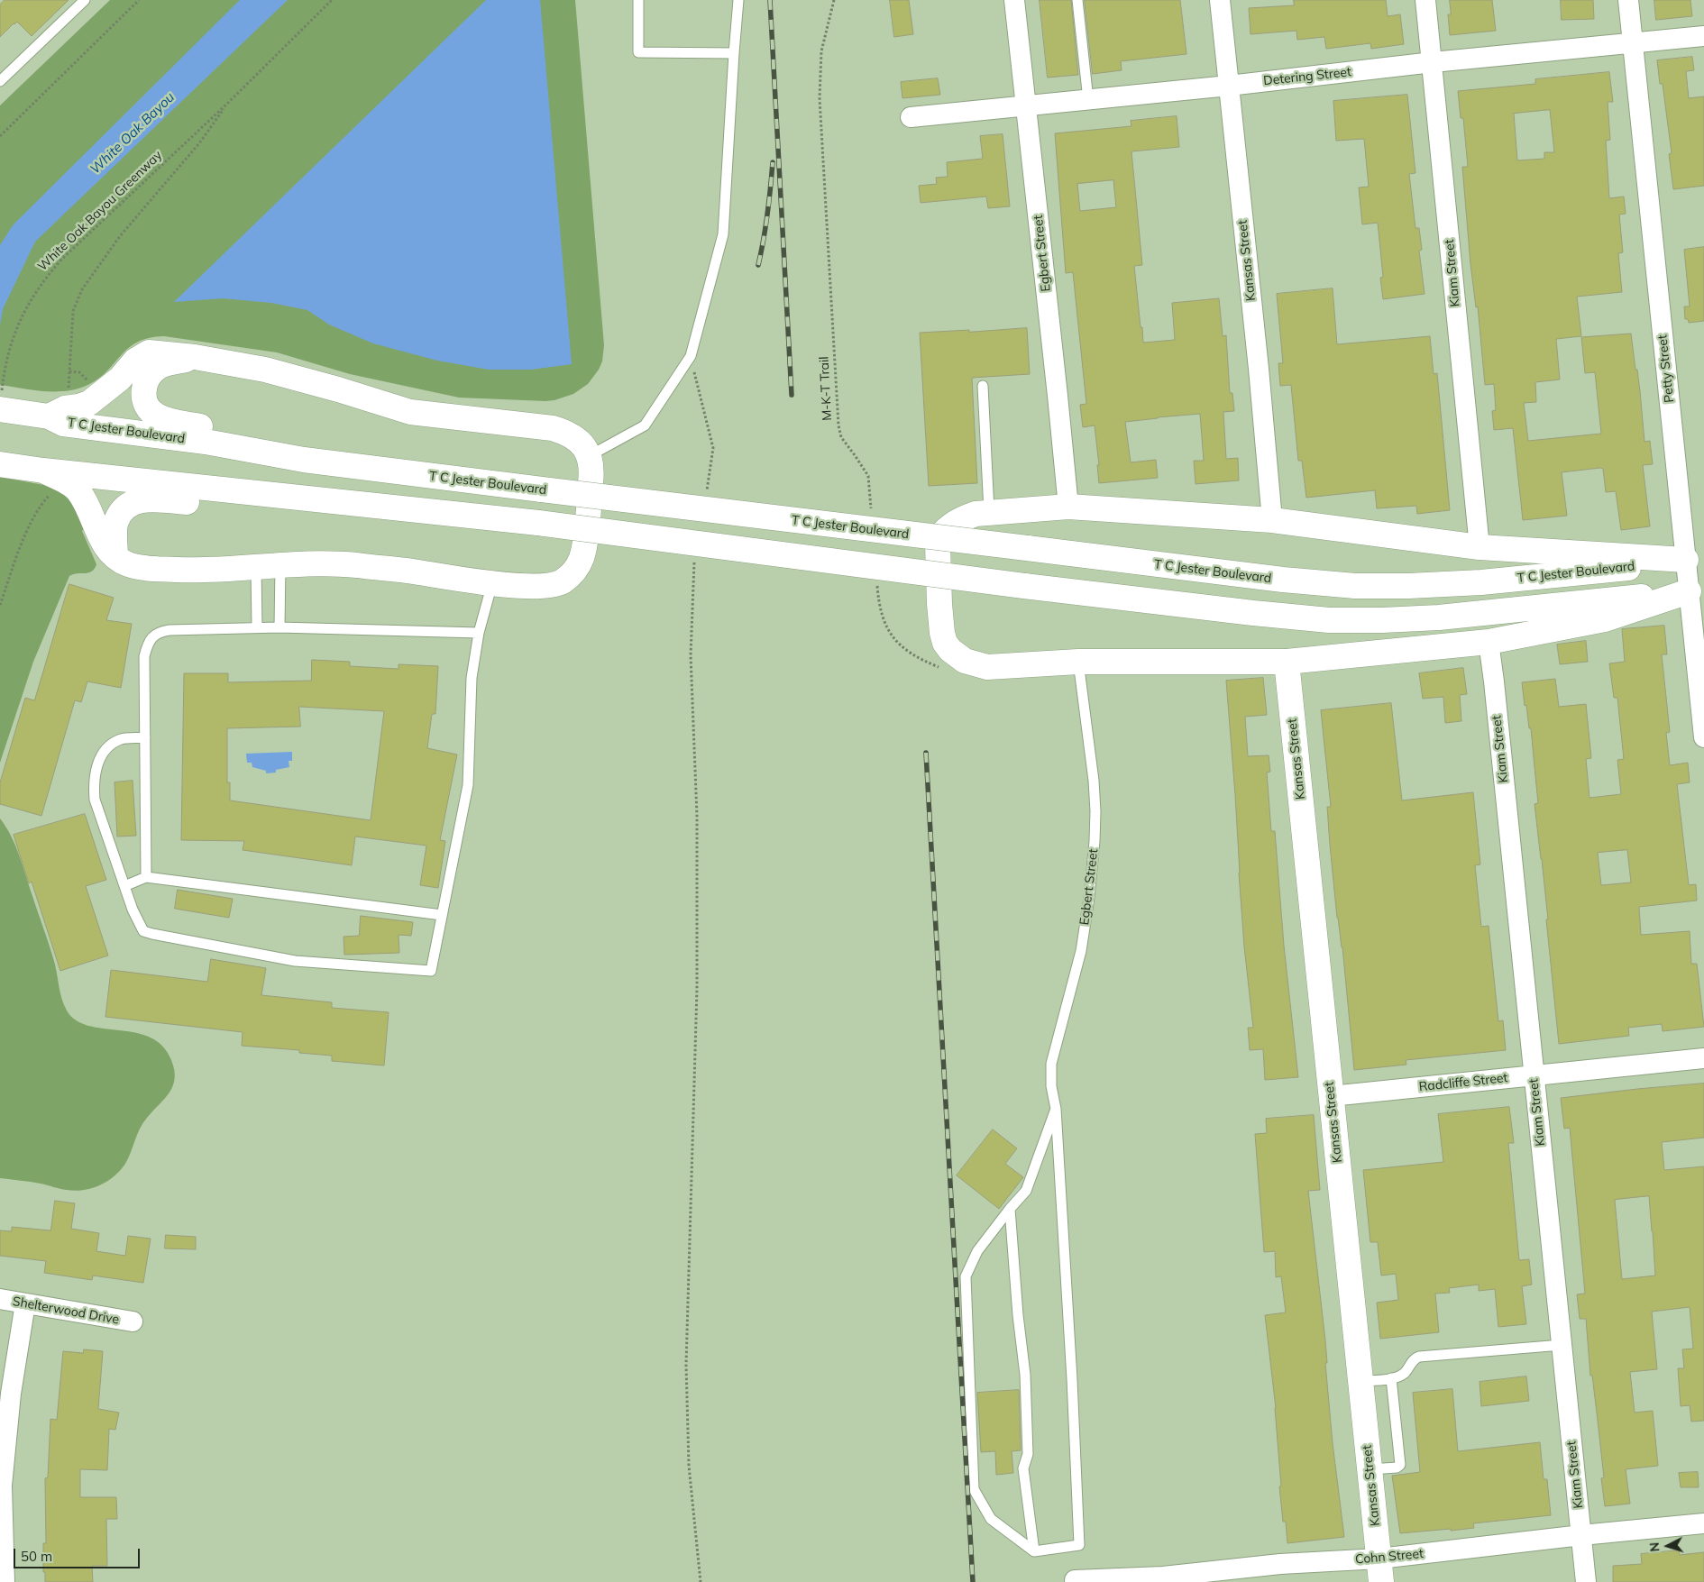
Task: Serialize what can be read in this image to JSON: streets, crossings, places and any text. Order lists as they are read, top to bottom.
{
  "streets": {
    "main road": ["Kansas Street", "T C Jester Boulevard"],
    "street": [
      "Detering Street",
      "Egbert Street",
      "Kiam Street",
      "Petty Street",
      "Radcliffe Street",
      "Shelterwood Drive",
      "Cohn Street"
    ],
    "path": ["White Oak Bayou Greenway", "M-K-T Trail"]
  },
  "crossings": [
    ["Detering Street", "Egbert Street"],
    ["Detering Street", "Kansas Street"],
    ["Detering Street", "Kiam Street"],
    ["Detering Street", "Petty Street"],
    ["White Oak Bayou Greenway", "T C Jester Boulevard"],
    ["Kansas Street", "Radcliffe Street"],
    ["Kansas Street", "Cohn Street"],
    ["Kiam Street", "Radcliffe Street"],
    ["Kiam Street", "Cohn Street"],
    ["Petty Street", "T C Jester Boulevard"]
  ],
  "water": ["White Oak Bayou"],
  "scale_bar": "50 m",
  "north": "left"
}
